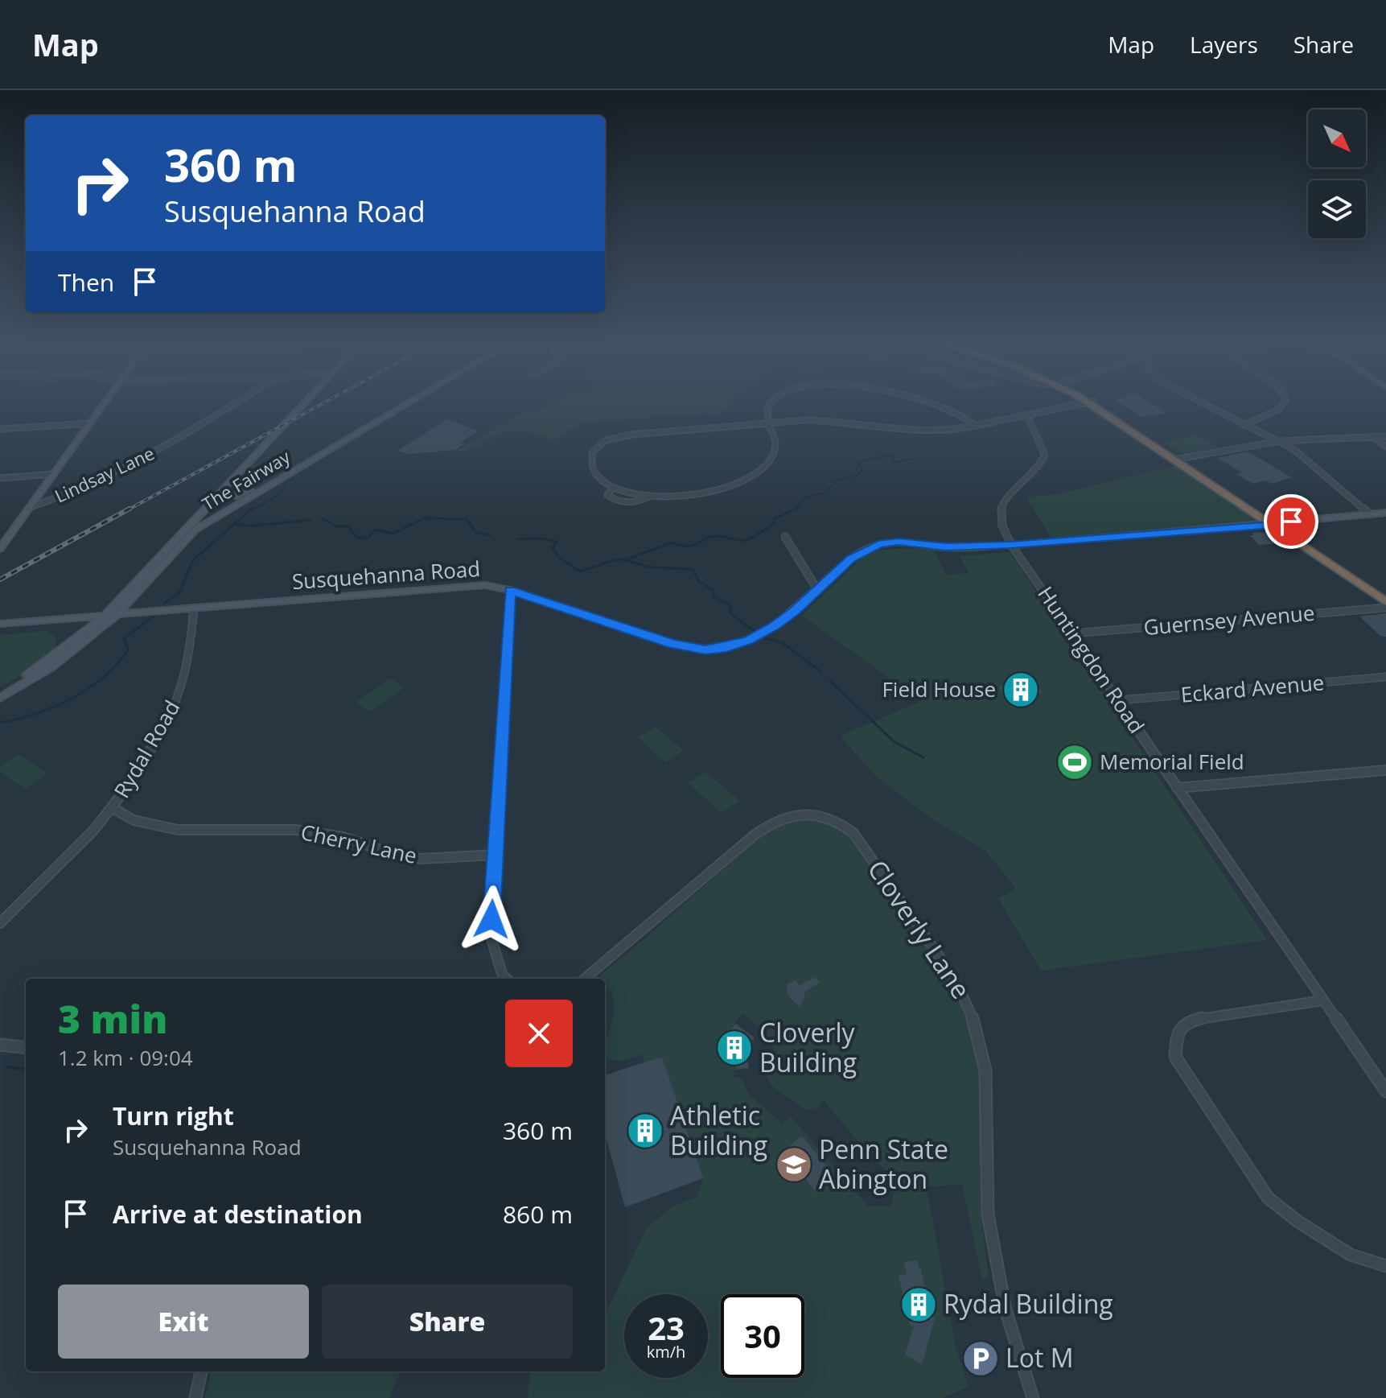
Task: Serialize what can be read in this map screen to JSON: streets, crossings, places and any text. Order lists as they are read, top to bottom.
{
  "streets": {
    "main road": ["The Fairway", "Susquehanna Road"],
    "street": [
      "Lindsay Lane",
      "Guernsey Avenue",
      "Huntingdon Road",
      "Eckard Avenue",
      "Rydal Road",
      "Cherry Lane",
      "Cloverly Lane"
    ]
  },
  "crossings": [
    ["The Fairway", "Susquehanna Road"],
    ["Susquehanna Road", "Huntingdon Road"],
    ["Susquehanna Road", "Rydal Road"],
    ["Guernsey Avenue", "Huntingdon Road"],
    ["Huntingdon Road", "Eckard Avenue"],
    ["Rydal Road", "Cherry Lane"]
  ],
  "places": {
    "building": [
      "Field House",
      "Cloverly Building",
      "Athletic Building",
      "Rydal Building"
    ],
    "sports": ["Memorial Field"],
    "school or university": ["Penn State Abington"],
    "parking": ["Lot M"]
  },
  "north": "bottom right",
  "page": {
    "header": "Map",
    "nav": ["Map", "Layers", "Share"],
    "turn": ["360 m", "Susquehanna Road"],
    "then": "Then",
    "heading": ["3 min", "1.2 km · 09:04"],
    "list": [
      {
        "name": "Turn right",
        "note": "Susquehanna Road",
        "value": "360 m"
      },
      {
        "name": "Arrive at destination",
        "value": "860 m"
      }
    ],
    "buttons": ["Exit", "Share"],
    "speed": "23 km/h",
    "limit": "30"
  }
}
